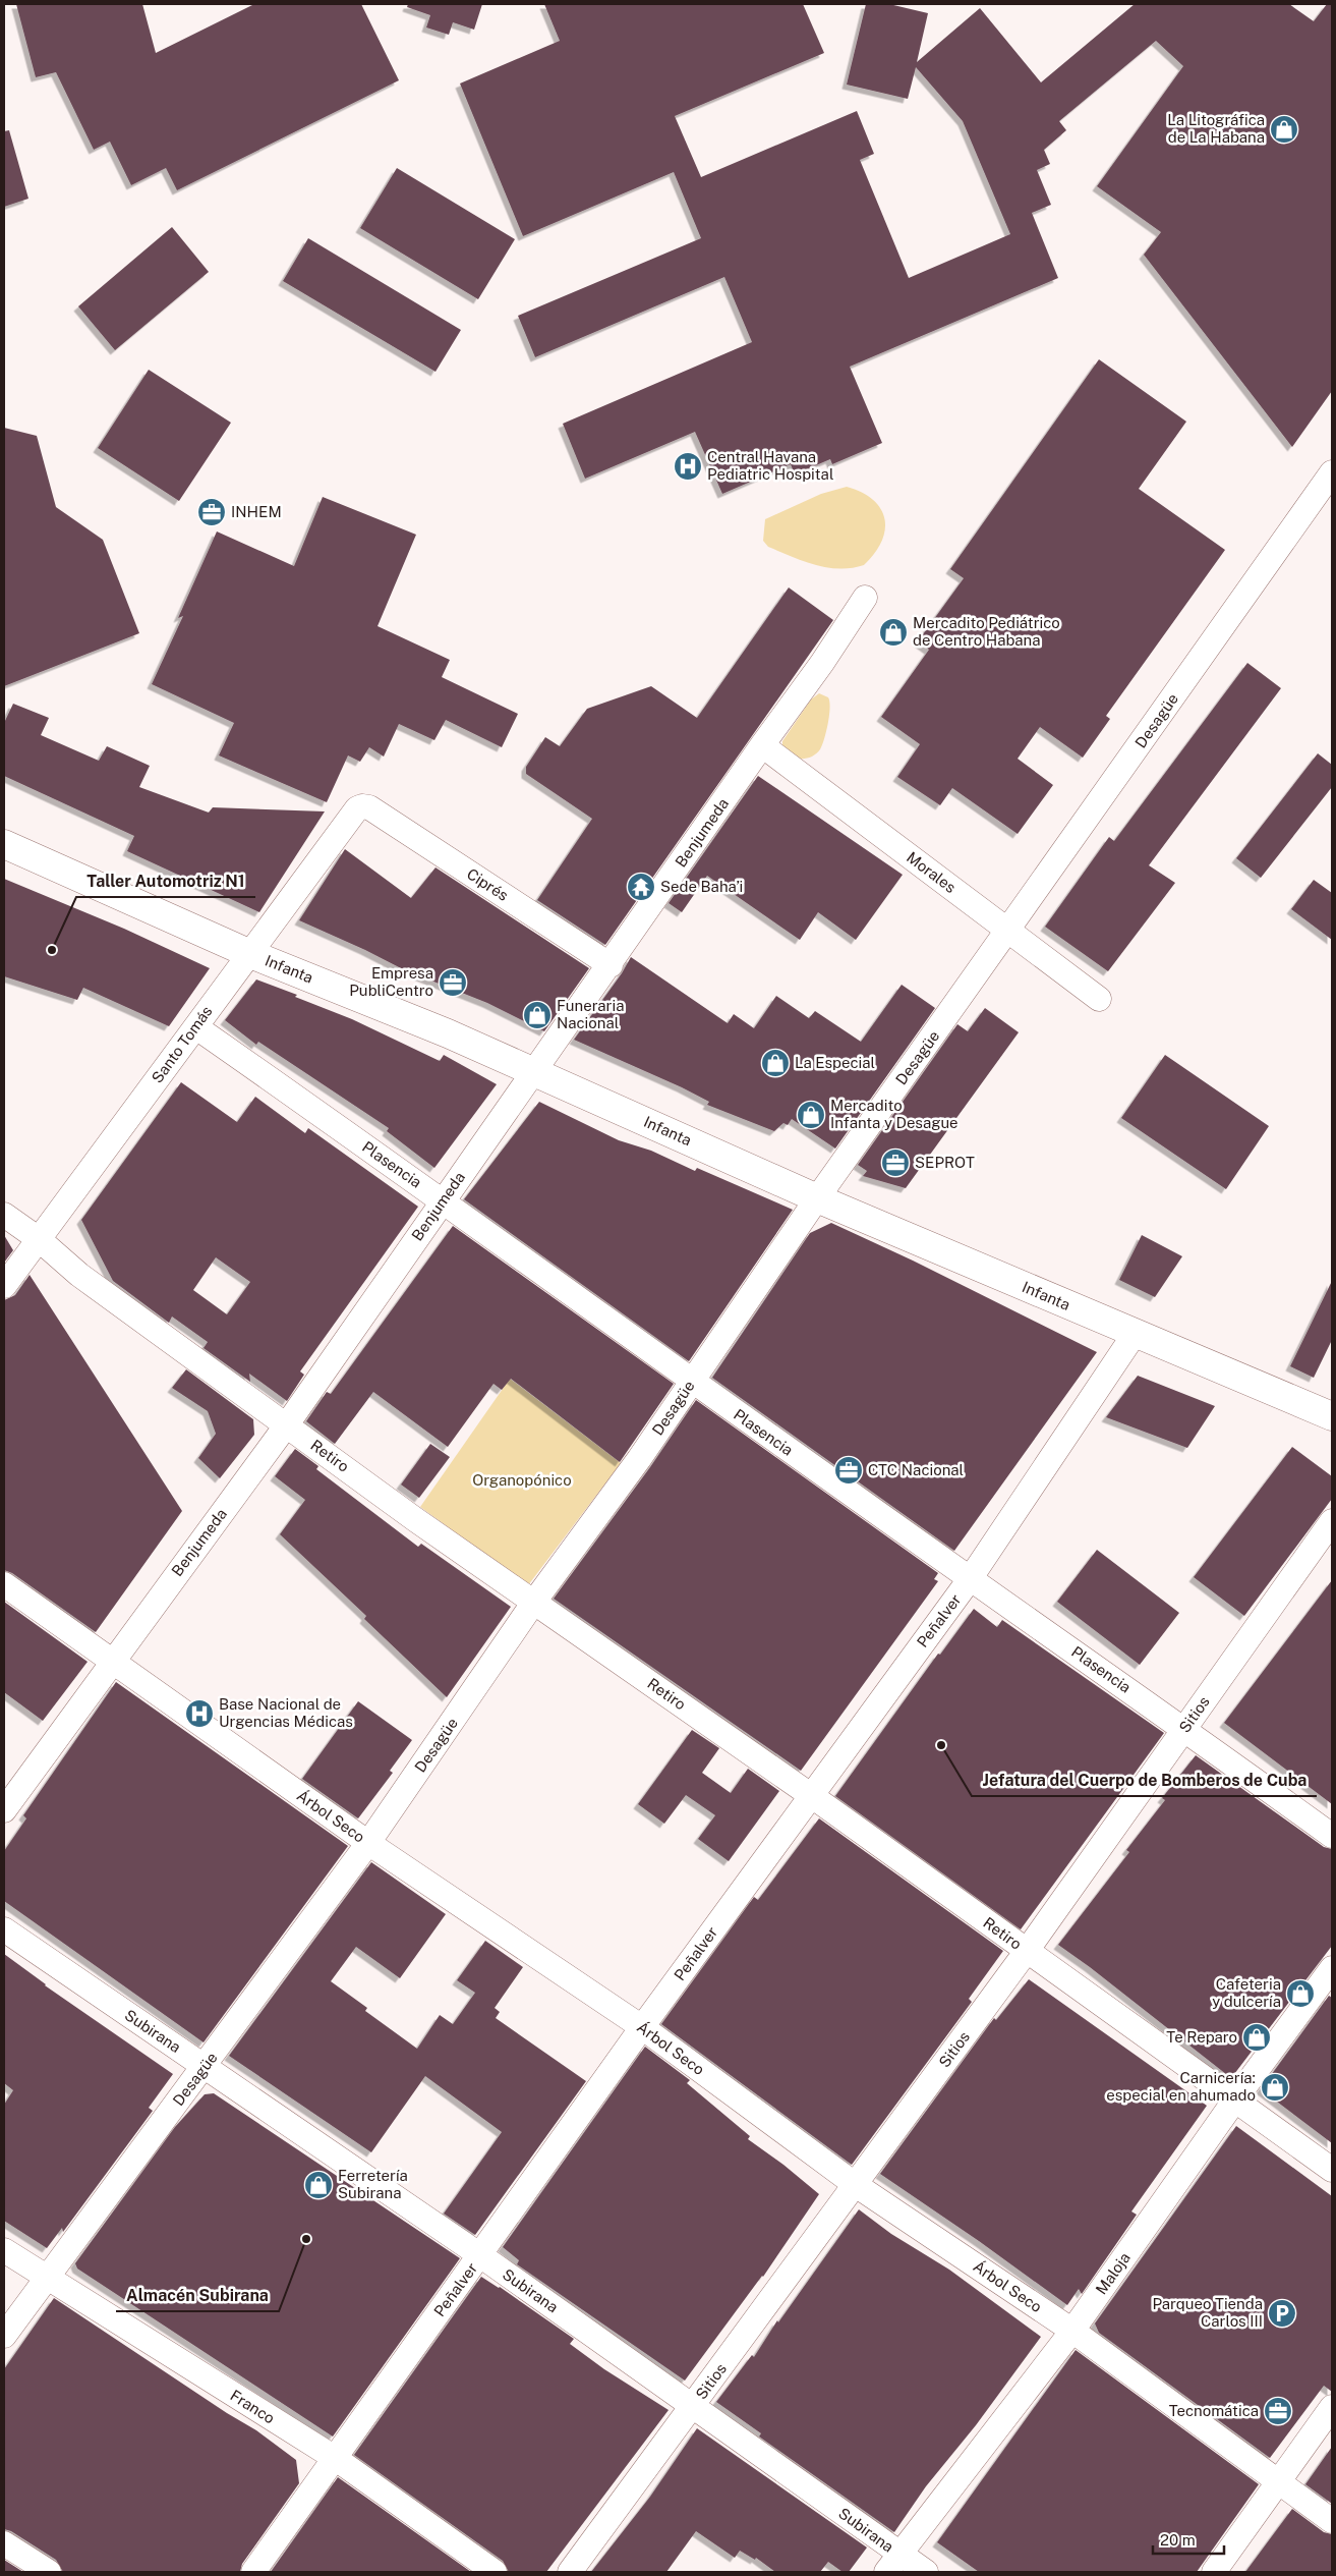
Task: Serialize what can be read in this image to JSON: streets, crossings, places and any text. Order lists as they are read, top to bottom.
{
  "streets": {
    "main road": ["Infanta"],
    "street": [
      "Desagüe",
      "Benjumeda",
      "Morales",
      "Ciprés",
      "Santo Tomás",
      "Plasencia",
      "Retiro",
      "Peñalver",
      "Sitios",
      "Árbol Seco",
      "Subirana",
      "Maloja",
      "Franco"
    ]
  },
  "crossings": [
    ["Desagüe", "Morales"],
    ["Desagüe", "Infanta"],
    ["Desagüe", "Plasencia"],
    ["Desagüe", "Retiro"],
    ["Desagüe", "Árbol Seco"],
    ["Desagüe", "Subirana"],
    ["Desagüe", "Franco"],
    ["Benjumeda", "Morales"],
    ["Benjumeda", "Ciprés"],
    ["Benjumeda", "Infanta"],
    ["Benjumeda", "Plasencia"],
    ["Benjumeda", "Retiro"],
    ["Benjumeda", "Árbol Seco"],
    ["Ciprés", "Santo Tomás"],
    ["Infanta", "Santo Tomás"],
    ["Infanta", "Peñalver"],
    ["Santo Tomás", "Plasencia"],
    ["Santo Tomás", "Retiro"],
    ["Plasencia", "Peñalver"],
    ["Plasencia", "Sitios"],
    ["Retiro", "Peñalver"],
    ["Retiro", "Sitios"],
    ["Retiro", "Maloja"],
    ["Peñalver", "Árbol Seco"],
    ["Peñalver", "Subirana"],
    ["Peñalver", "Franco"],
    ["Sitios", "Árbol Seco"],
    ["Sitios", "Subirana"],
    ["Árbol Seco", "Maloja"],
    ["Subirana", "Maloja"]
  ],
  "parks": ["Organopónico"],
  "places": {
    "shop": [
      "La Litográfica de La Habana",
      "Mercadito Pediátrico de Centro Habana",
      "Funeraria Nacional",
      "La Especial",
      "Mercadito Infanta y Desague",
      "Cafeteria y dulcería",
      "Te Reparo",
      "Carnicería: especial en ahumado",
      "Ferretería Subirana"
    ],
    "hospital": ["Central Havana Pediatric Hospital", "Base Nacional de Urgencias Médicas"],
    "office": [
      "INHEM",
      "Empresa PubliCentro",
      "SEPROT",
      "CTC Nacional",
      "Tecnomática"
    ],
    "temple": ["Sede Baha’i"],
    "other": ["Taller Automotriz N1", "Jefatura del Cuerpo de Bomberos de Cuba", "Almacén Subirana"],
    "parking": ["Parqueo Tienda Carlos III"]
  },
  "scale_bar": "20 m"
}
